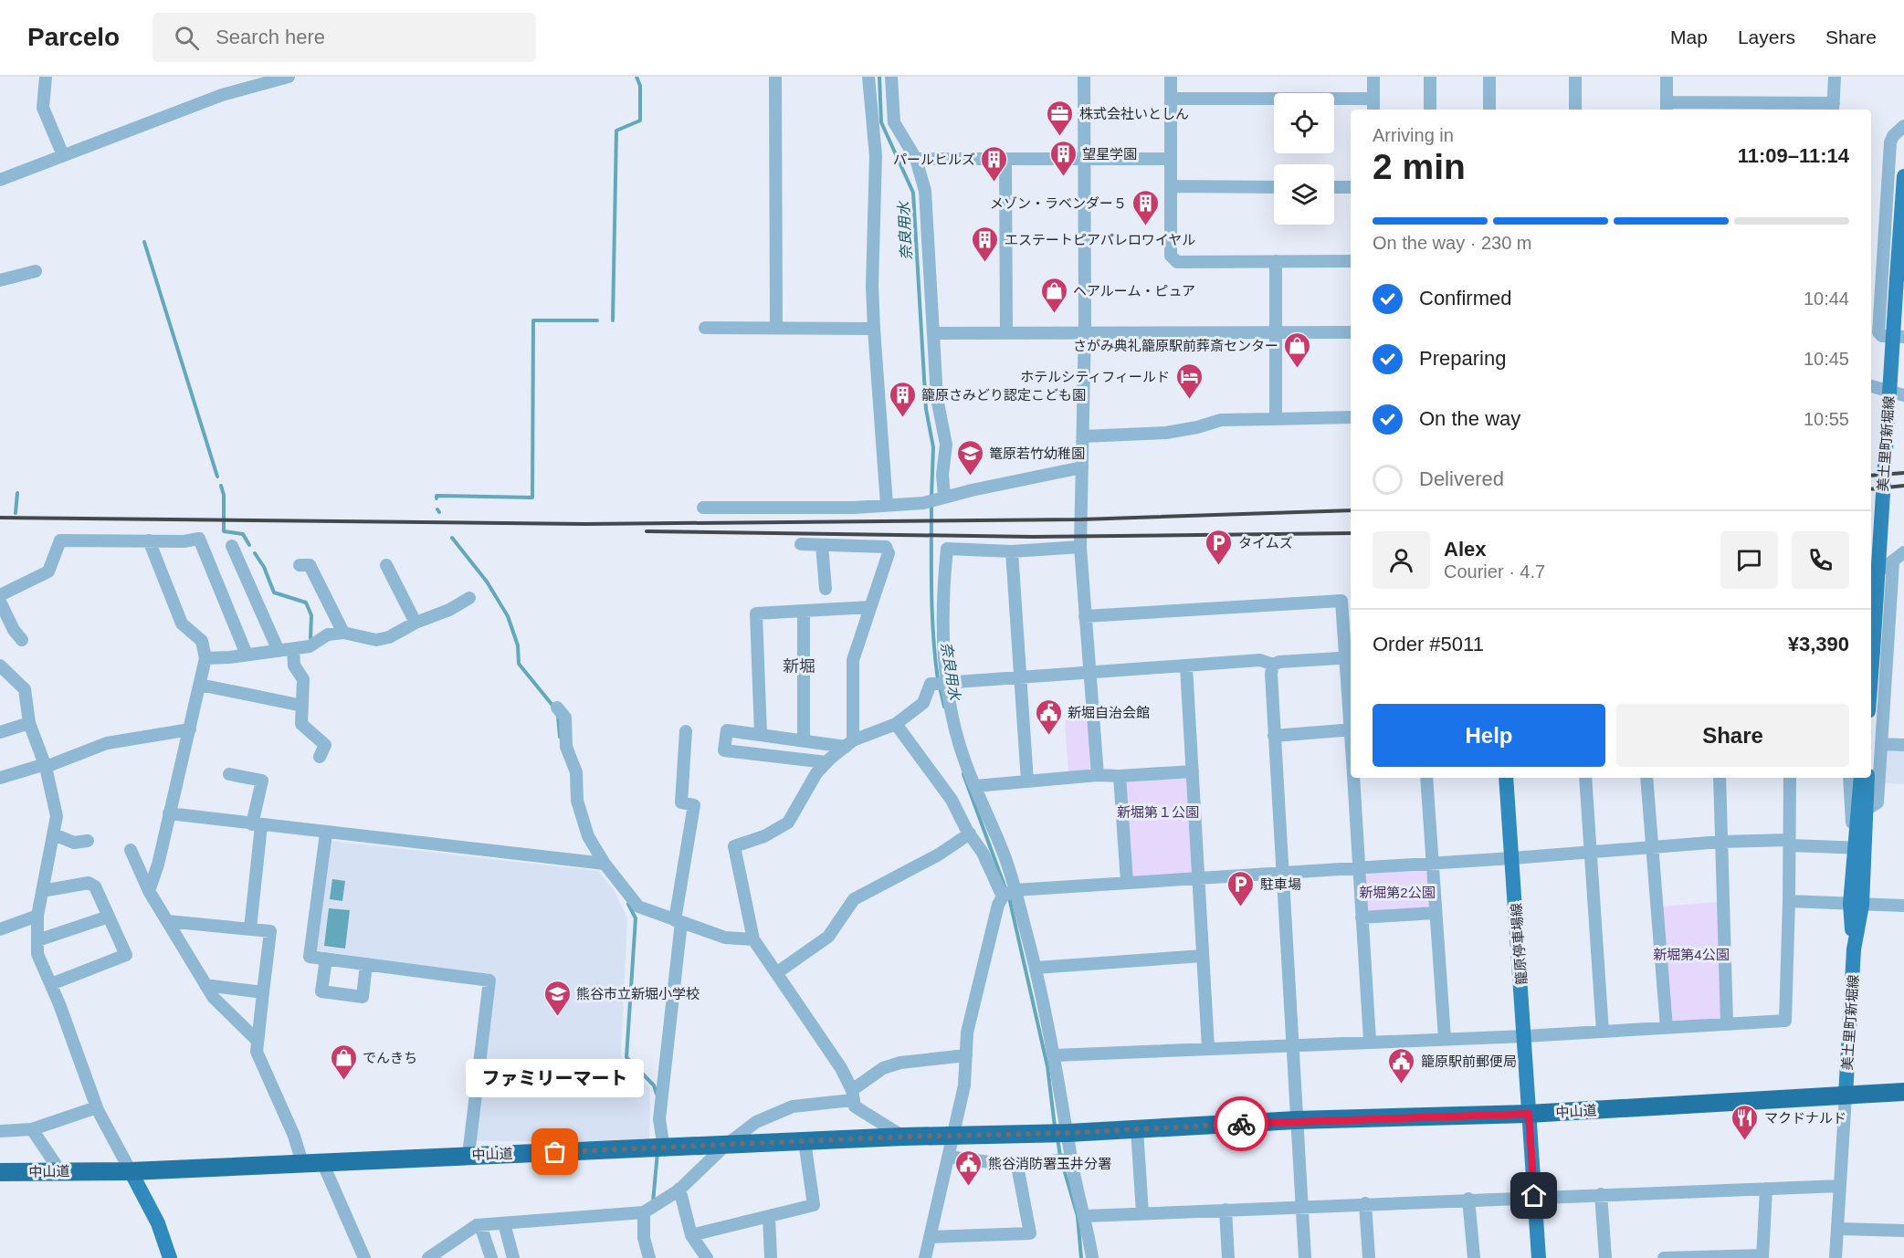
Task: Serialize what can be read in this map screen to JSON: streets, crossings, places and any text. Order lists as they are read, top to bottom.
{
  "streets": {
    "highway": ["中山道"],
    "main road": ["美土里町新堀線", "籠原停車場線"]
  },
  "crossings": [
    ["美土里町新堀線", "中山道"],
    ["籠原停車場線", "中山道"]
  ],
  "districts": ["新堀"],
  "water": ["奈良用水"],
  "parks": ["新堀第１公園", "新堀第2公園", "新堀第4公園"],
  "places": {
    "office": ["株式会社いとしん"],
    "building": [
      "望星学園",
      "パールヒルズ",
      "メゾン・ラベンダー５",
      "エステートピアパレロワイヤル",
      "籠原さみどり認定こども園"
    ],
    "shop": ["ヘアルーム・ピュア", "さがみ典礼籠原駅前葬斎センター", "でんきち"],
    "hotel": ["ホテルシティフィールド"],
    "school or university": ["篭原若竹幼稚園", "熊谷市立新堀小学校"],
    "parking": ["タイムズ", "駐車場"],
    "public building": ["新堀自治会館", "籠原駅前郵便局", "熊谷消防署玉井分署"],
    "restaurant": ["マクドナルド"],
    "other": ["ファミリーマート"]
  },
  "page": {
    "header": "Parcelo",
    "search": "Search here",
    "nav": ["Map", "Layers", "Share"],
    "heading": ["2 min", "Arriving in", "11:09–11:14"],
    "panel": [
      "Alex",
      "Courier · 4.7",
      "Order #5011",
      "¥3,390"
    ],
    "bar": "On the way · 230 m",
    "list": [
      ["Confirmed", "10:44"],
      ["Preparing", "10:45"],
      ["On the way", "10:55"],
      "Delivered"
    ],
    "buttons": ["Help", "Share"],
    "bubble": "ファミリーマート"
  }
}
